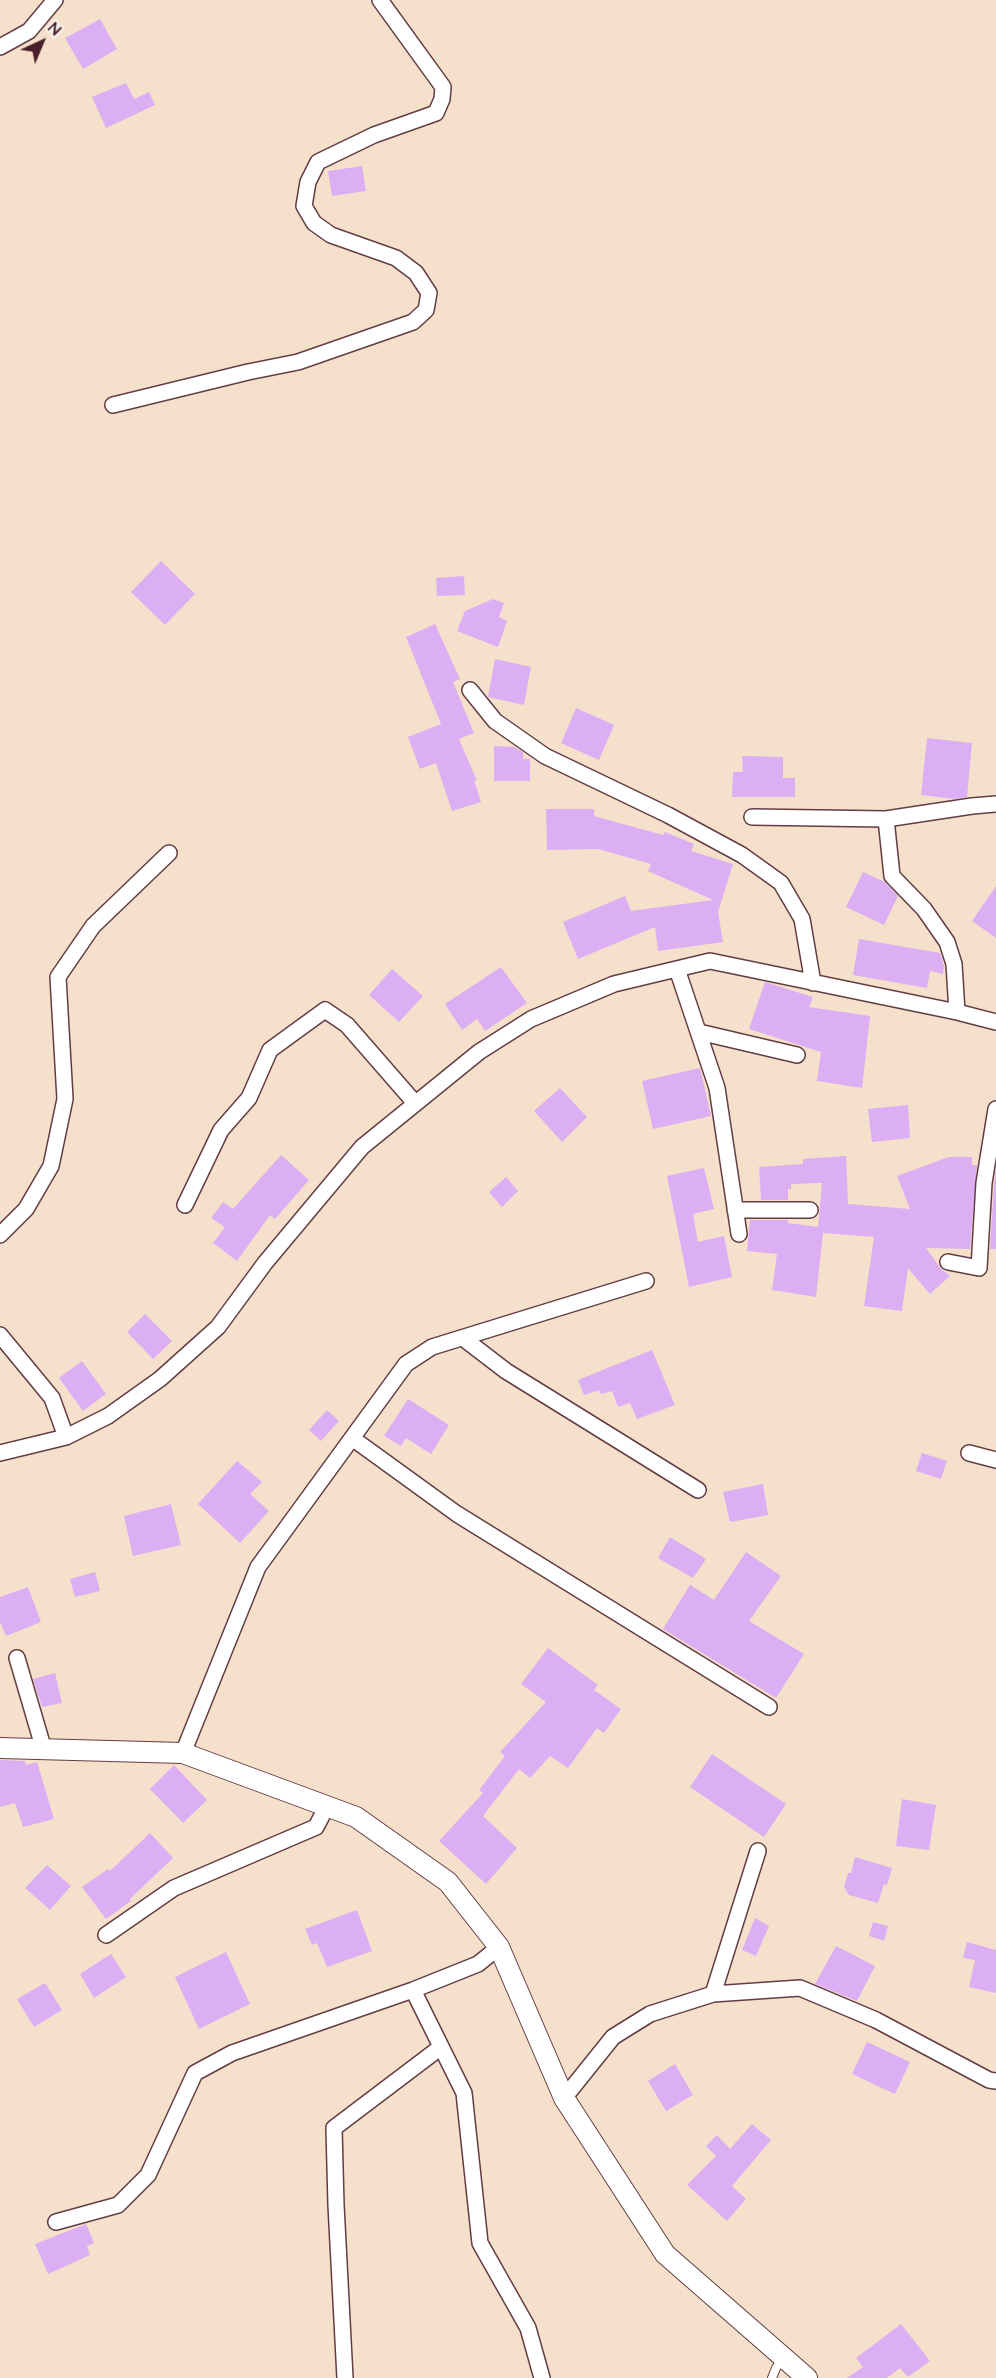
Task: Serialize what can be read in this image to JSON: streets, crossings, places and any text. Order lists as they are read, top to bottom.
{
  "north": "top right"
}
